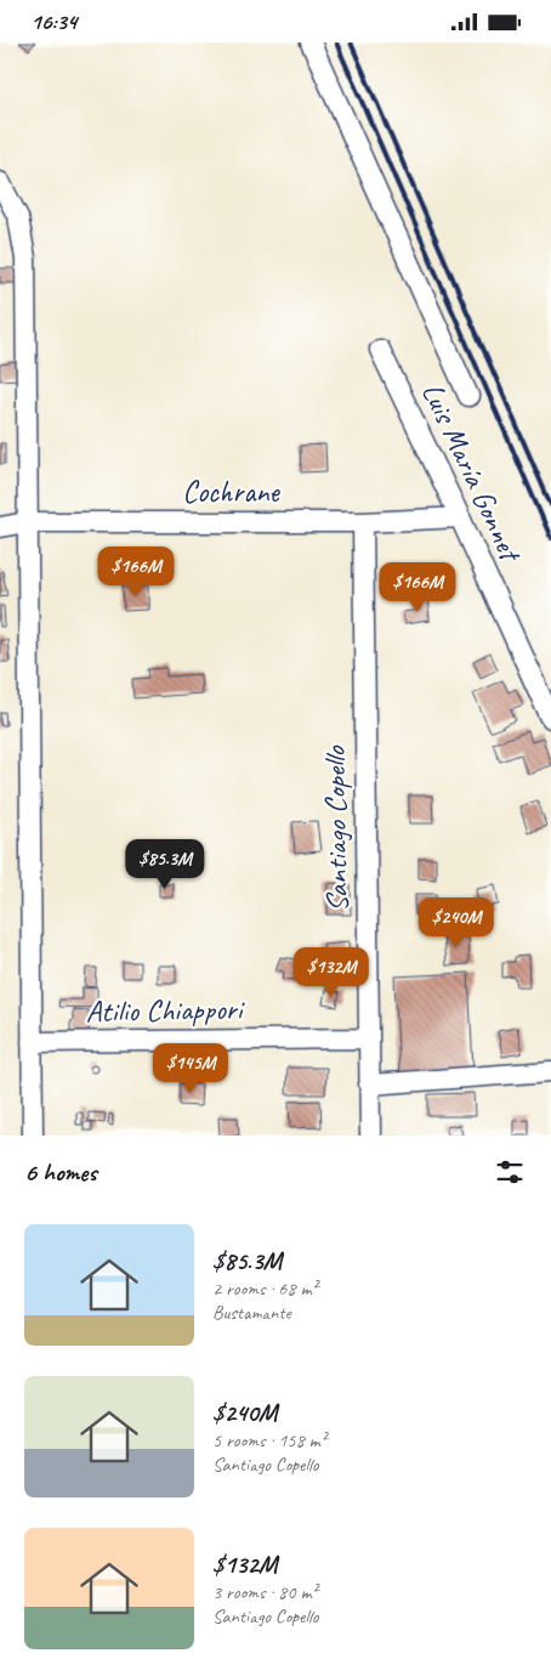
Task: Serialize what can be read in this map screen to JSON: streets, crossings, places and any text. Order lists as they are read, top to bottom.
{
  "streets": {
    "street": [
      "Luis María Gonnet",
      "Cochrane",
      "Santiago Copello",
      "Atilio Chiappori"
    ]
  },
  "crossings": [
    ["Luis María Gonnet", "Cochrane"],
    ["Cochrane", "Santiago Copello"],
    ["Santiago Copello", "Atilio Chiappori"]
  ],
  "page": {
    "status": "16:34",
    "price": [
      "$166M",
      "$166M",
      "$85.3M",
      "$240M",
      "$132M",
      "$145M"
    ],
    "heading": "6 homes",
    "list": [
      {
        "name": "$85.3M",
        "note": "2 rooms · 68 m² · Bustamante"
      },
      {
        "name": "$240M",
        "note": "5 rooms · 158 m² · Santiago Copello"
      },
      {
        "name": "$132M",
        "note": "3 rooms · 80 m² · Santiago Copello"
      }
    ]
  }
}
